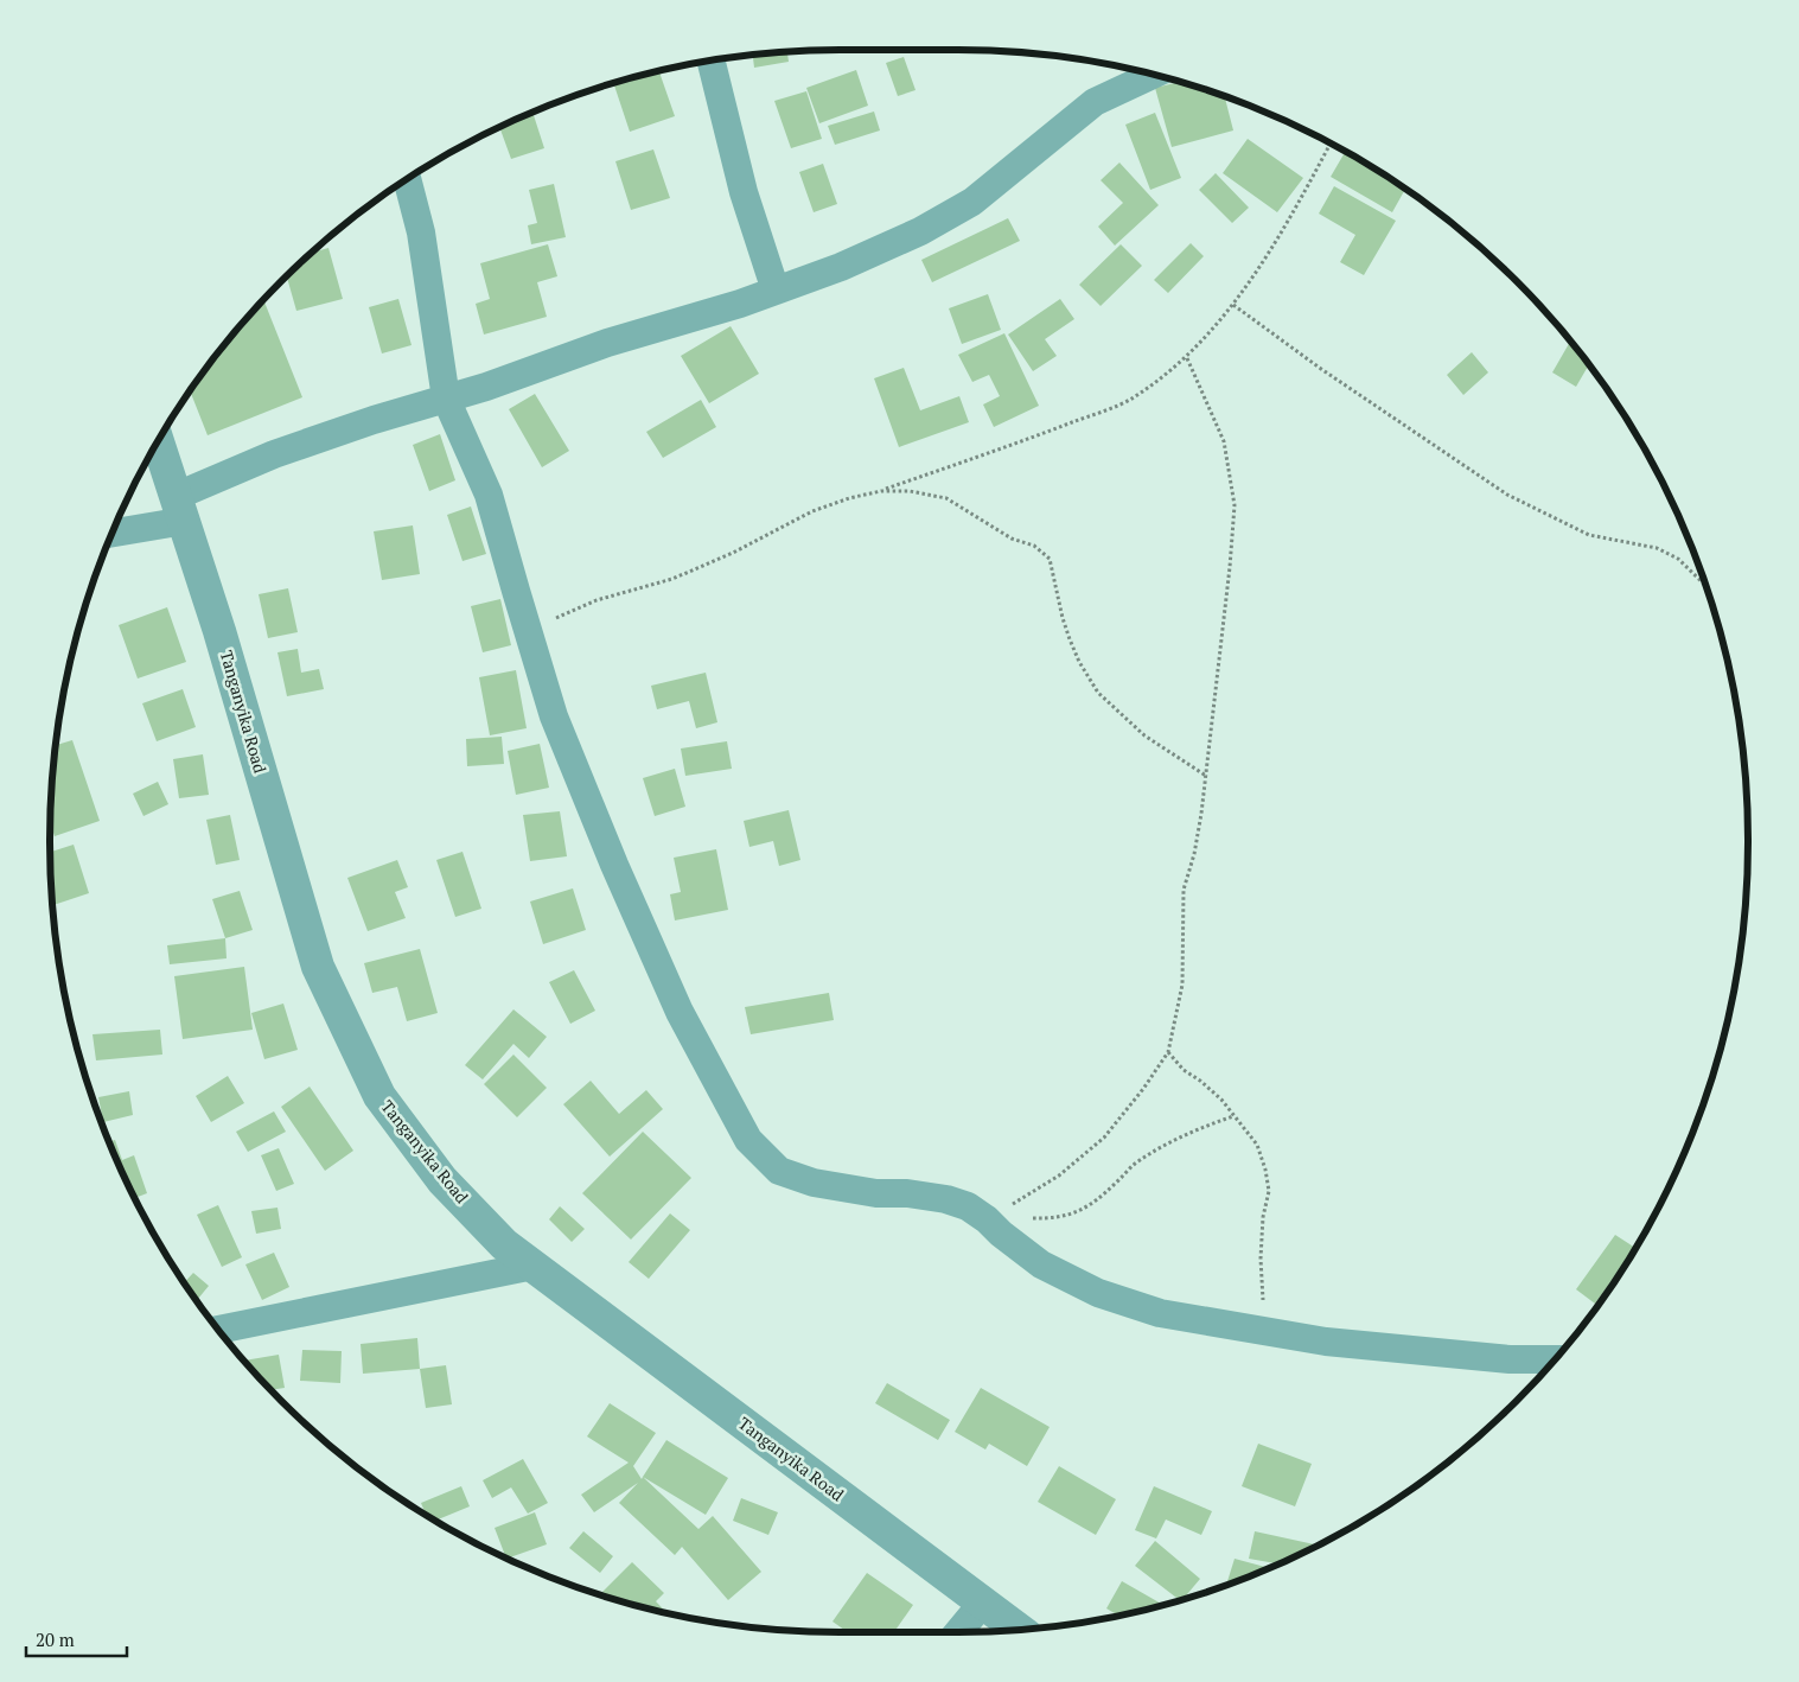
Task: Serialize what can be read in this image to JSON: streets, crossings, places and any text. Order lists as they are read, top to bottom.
{
  "streets": {
    "street": ["Tanganyika Road"]
  },
  "scale_bar": "20 m"
}
